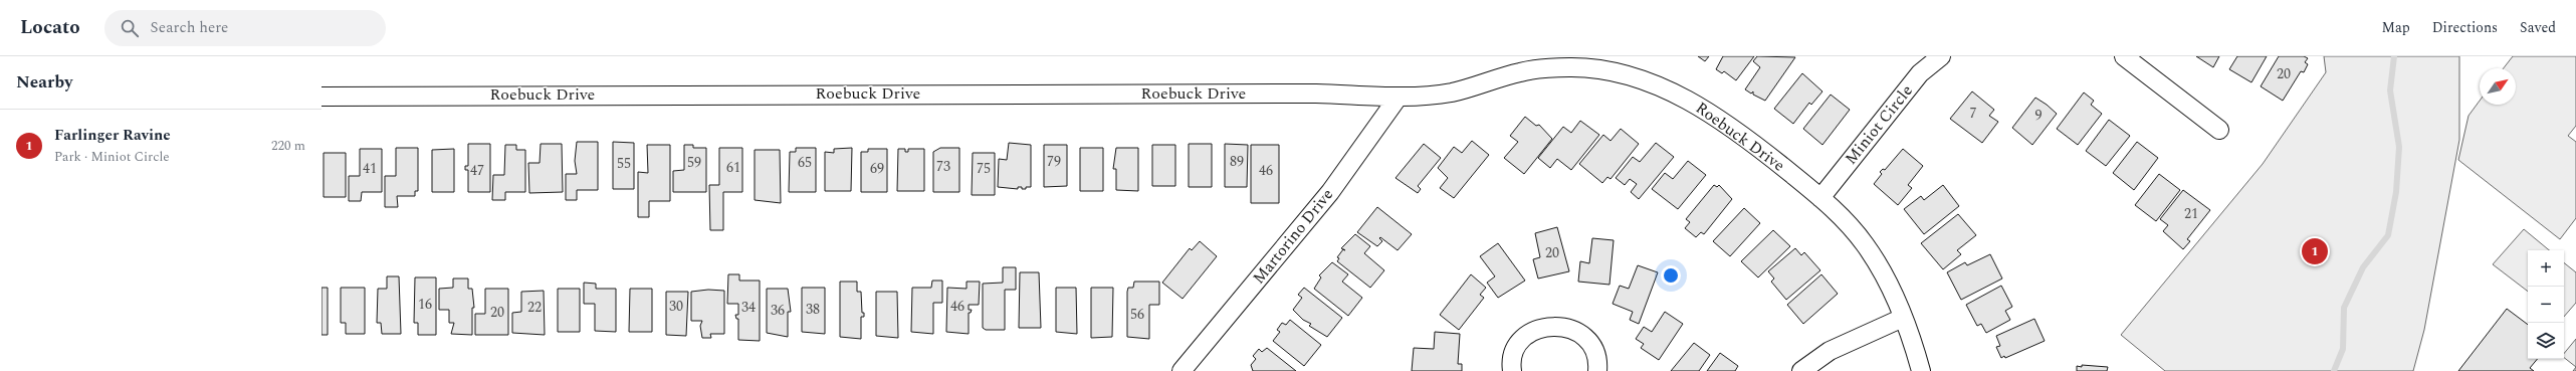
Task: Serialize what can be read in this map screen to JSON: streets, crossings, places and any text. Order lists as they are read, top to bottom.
{
  "streets": {
    "street": ["Roebuck Drive", "Miniot Circle", "Martorino Drive"]
  },
  "crossings": [
    ["Roebuck Drive", "Miniot Circle"],
    ["Roebuck Drive", "Martorino Drive"]
  ],
  "house_numbers": [
    "20",
    "7",
    "9",
    "79",
    "89",
    "59",
    "65",
    "55",
    "73",
    "61",
    "41",
    "69",
    "75",
    "47",
    "46",
    "21",
    "20",
    "16",
    "30",
    "46",
    "22",
    "34",
    "38",
    "36",
    "20",
    "56"
  ],
  "north": "top right",
  "page": {
    "header": "Locato",
    "search": "Search here",
    "nav": ["Map", "Directions", "Saved"],
    "heading": "Nearby",
    "list": [
      {
        "mark": "1",
        "name": "Farlinger Ravine",
        "note": "Park · Miniot Circle",
        "value": "220 m"
      }
    ],
    "pins": "1",
    "map_buttons": ["+", "−"]
  }
}
